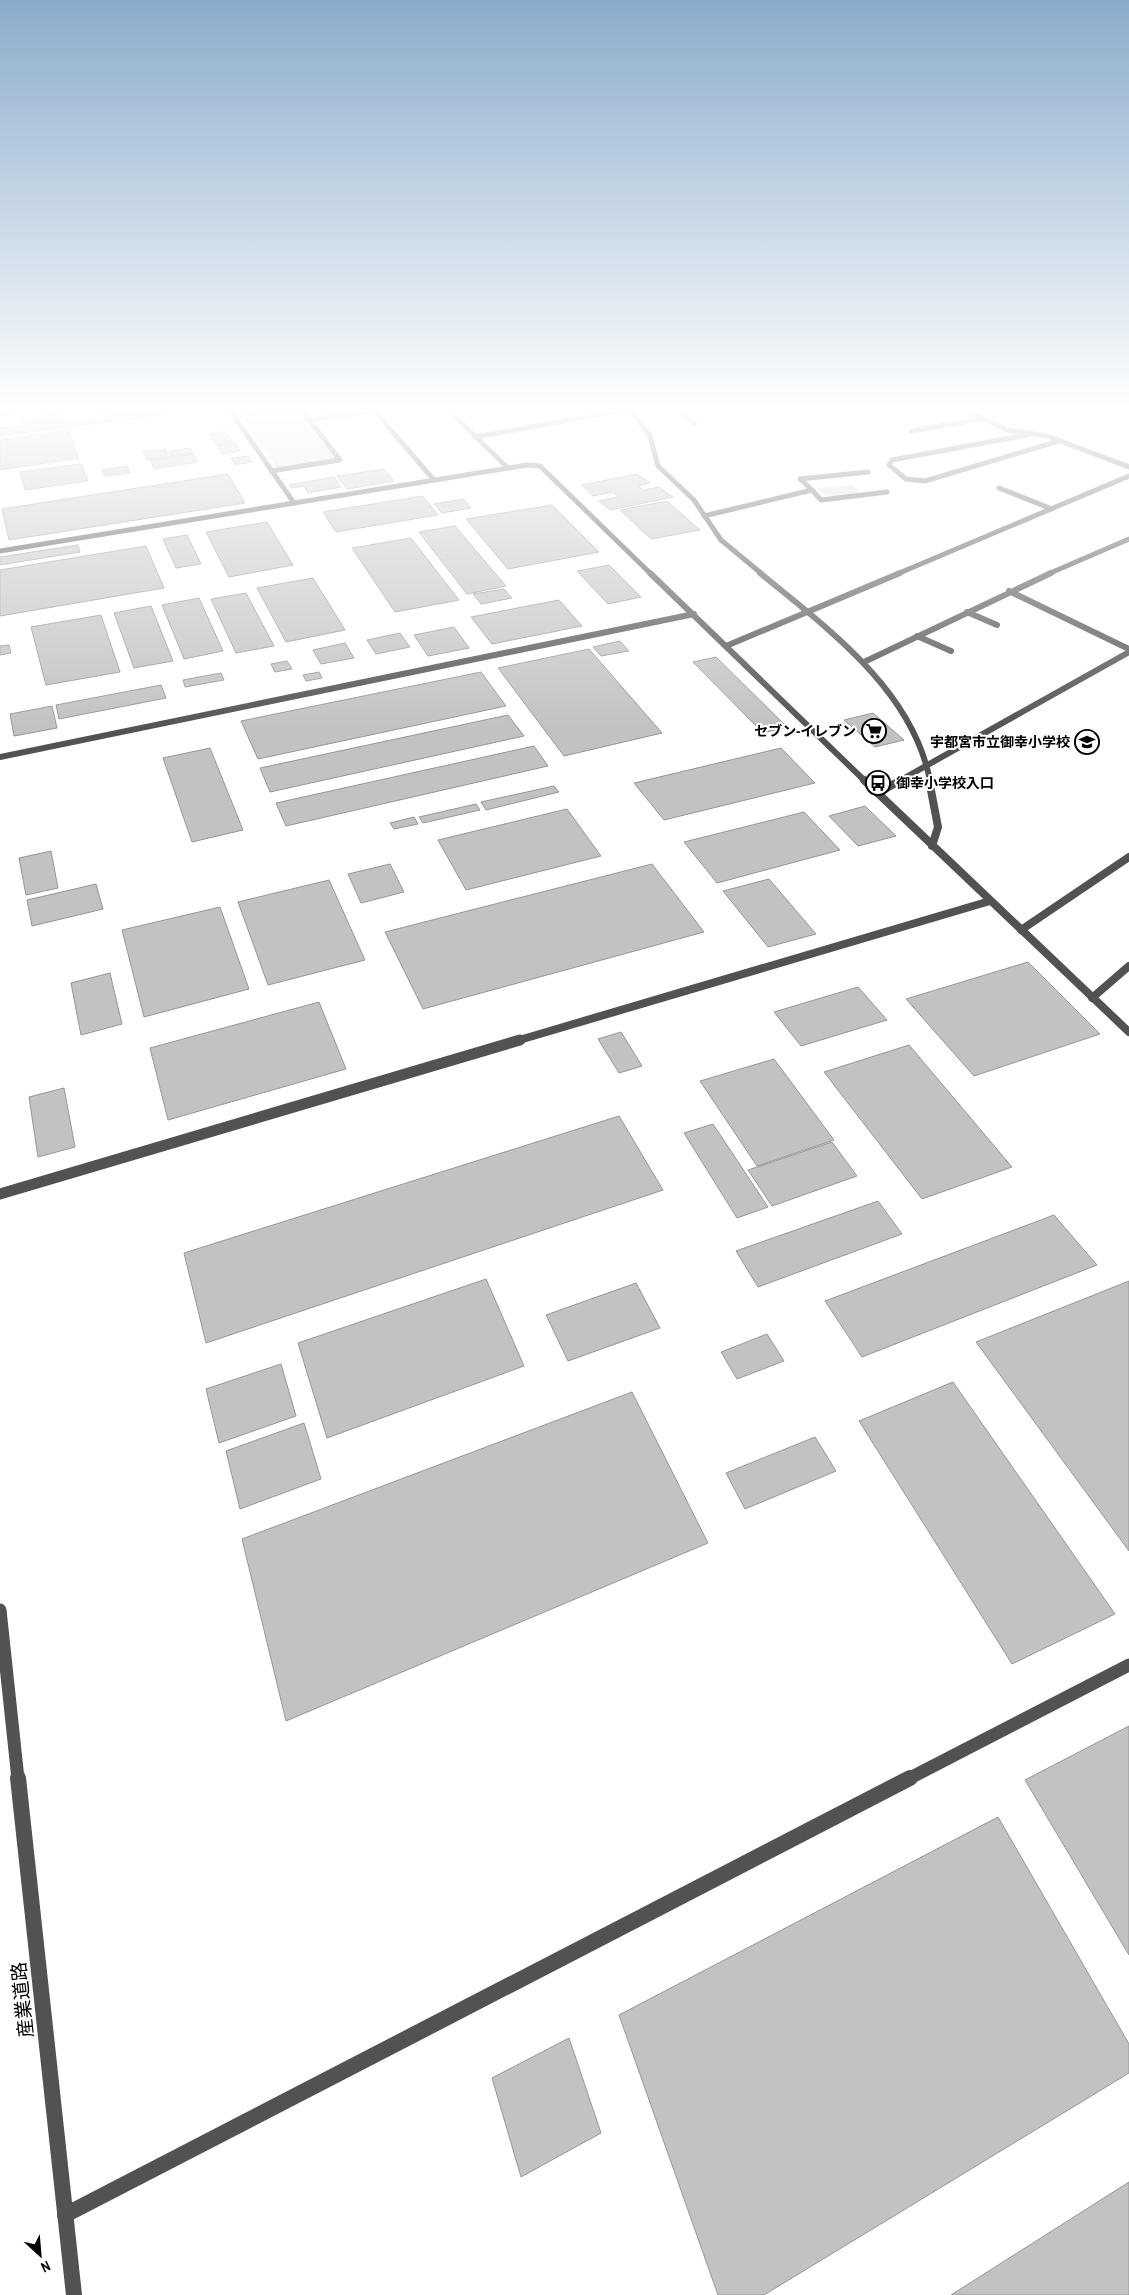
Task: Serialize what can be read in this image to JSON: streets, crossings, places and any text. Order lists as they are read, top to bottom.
{
  "streets": {
    "street": ["産業道路"]
  },
  "places": {
    "supermarket": ["セブン-イレブン"],
    "school or university": ["宇都宮市立御幸小学校"],
    "bus stop": ["御幸小学校入口"]
  },
  "north": "bottom right"
}
